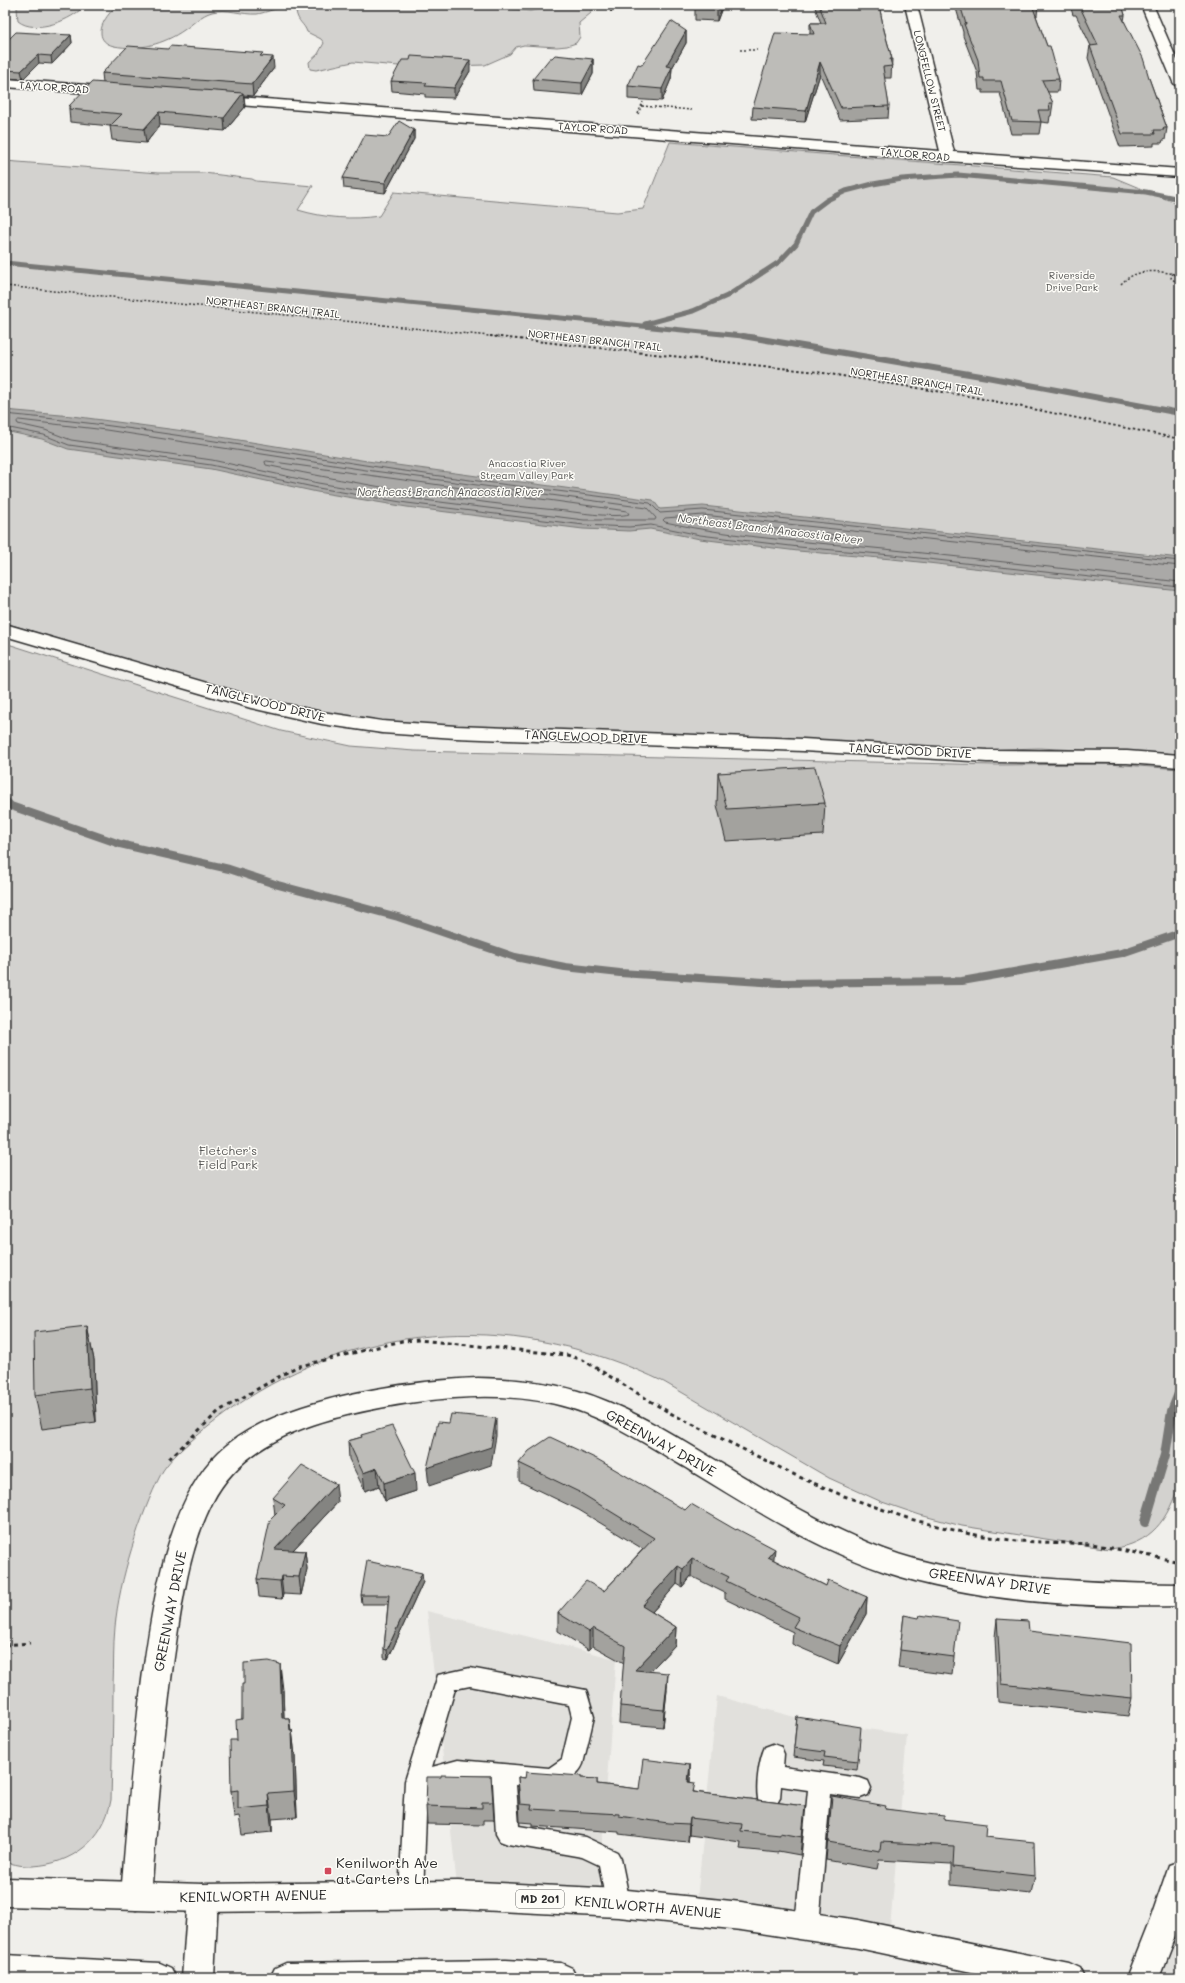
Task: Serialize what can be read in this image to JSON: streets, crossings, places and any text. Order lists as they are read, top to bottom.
{
  "streets": {
    "street": [
      "LONGFELLOW STREET",
      "TAYLOR ROAD",
      "TANGLEWOOD DRIVE",
      "GREENWAY DRIVE",
      "KENILWORTH AVENUE",
      "MD 201"
    ],
    "path": ["NORTHEAST BRANCH TRAIL"]
  },
  "crossings": [
    ["LONGFELLOW STREET", "TAYLOR ROAD"],
    ["GREENWAY DRIVE", "KENILWORTH AVENUE"]
  ],
  "water": ["Northeast Branch Anacostia River"],
  "parks": ["Riverside Drive Park", "Anacostia River Stream Valley Park", "Fletcher's Field Park"],
  "places": {
    "transit": ["Kenilworth Ave at Carters Ln"]
  }
}
